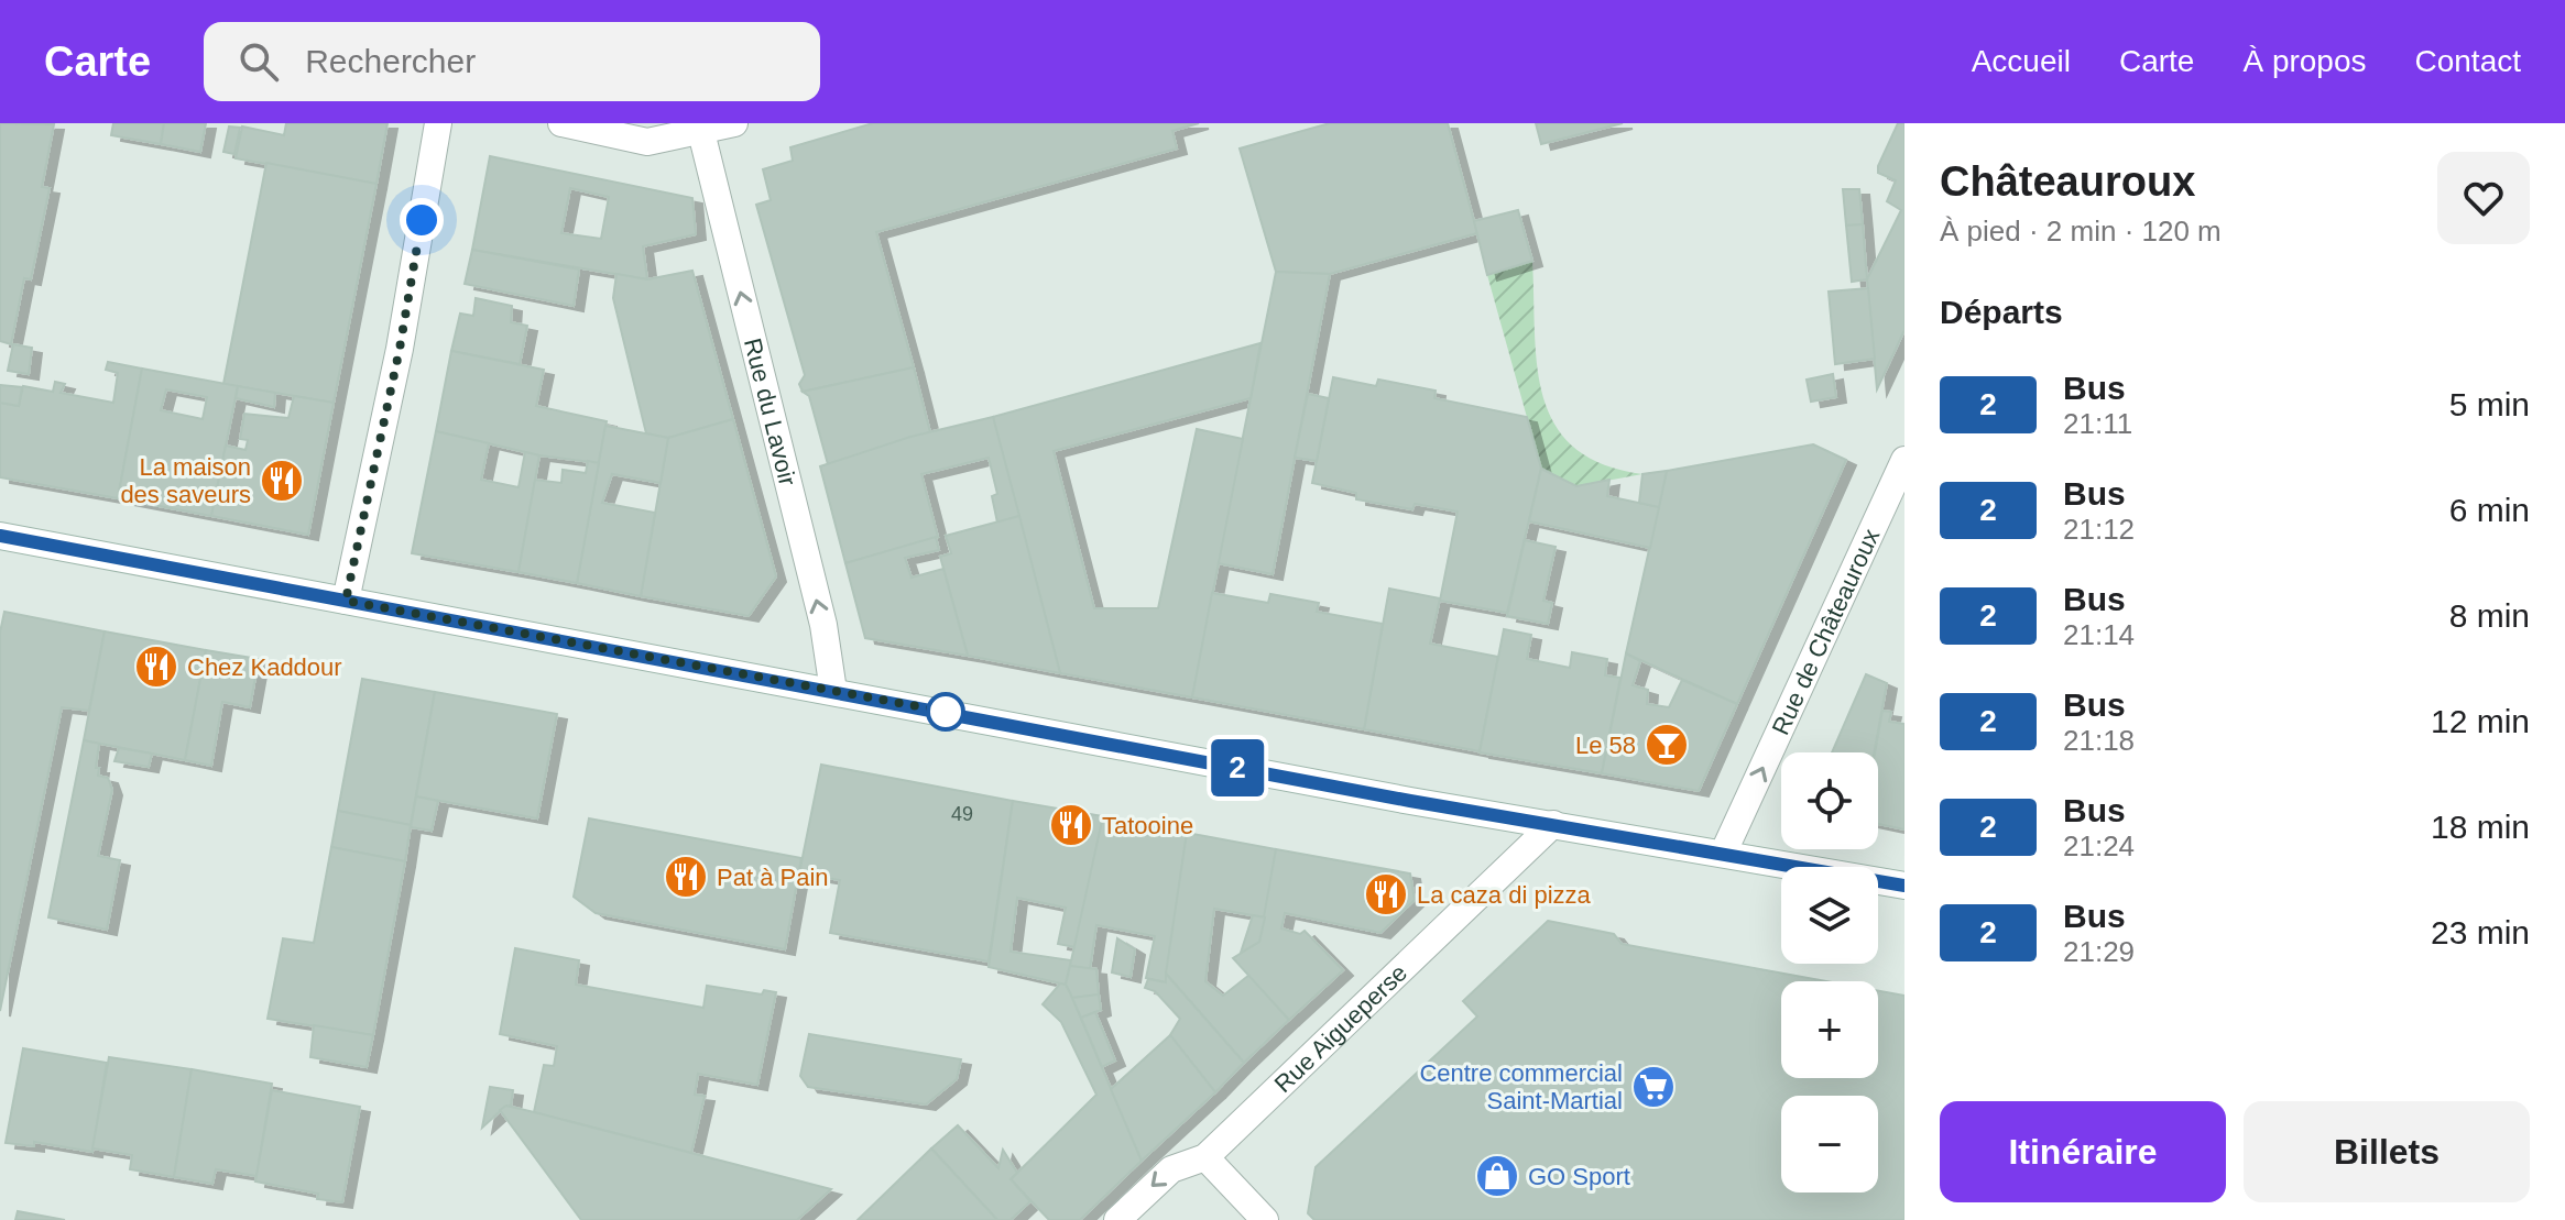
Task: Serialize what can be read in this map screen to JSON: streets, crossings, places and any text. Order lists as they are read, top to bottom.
{
  "streets": {
    "street": ["Rue du Lavoir", "Rue de Châteauroux", "Rue Aigueperse"]
  },
  "one_way": ["Rue du Lavoir", "Rue de Châteauroux"],
  "places": {
    "restaurant": [
      "La maison des saveurs",
      "Chez Kaddour",
      "Tatooine",
      "Pat à Pain",
      "La caza di pizza"
    ],
    "bar": ["Le 58"],
    "supermarket": ["Centre commercial Saint-Martial"],
    "shop": ["GO Sport"]
  },
  "lines": ["bus line 2"],
  "house_numbers": ["49"],
  "page": {
    "header": "Carte",
    "search": "Rechercher",
    "nav": [
      "Accueil",
      "Carte",
      "À propos",
      "Contact"
    ],
    "on_map": "2",
    "heading": [
      ["Châteauroux", "À pied · 2 min · 120 m"],
      "Départs"
    ],
    "list": [
      {
        "mark": "2",
        "name": "Bus",
        "note": "21:11",
        "value": "5 min"
      },
      {
        "mark": "2",
        "name": "Bus",
        "note": "21:12",
        "value": "6 min"
      },
      {
        "mark": "2",
        "name": "Bus",
        "note": "21:14",
        "value": "8 min"
      },
      {
        "mark": "2",
        "name": "Bus",
        "note": "21:18",
        "value": "12 min"
      },
      {
        "mark": "2",
        "name": "Bus",
        "note": "21:24",
        "value": "18 min"
      },
      {
        "mark": "2",
        "name": "Bus",
        "note": "21:29",
        "value": "23 min"
      }
    ],
    "map_buttons": ["+", "−"],
    "buttons": ["Itinéraire", "Billets"]
  }
}
